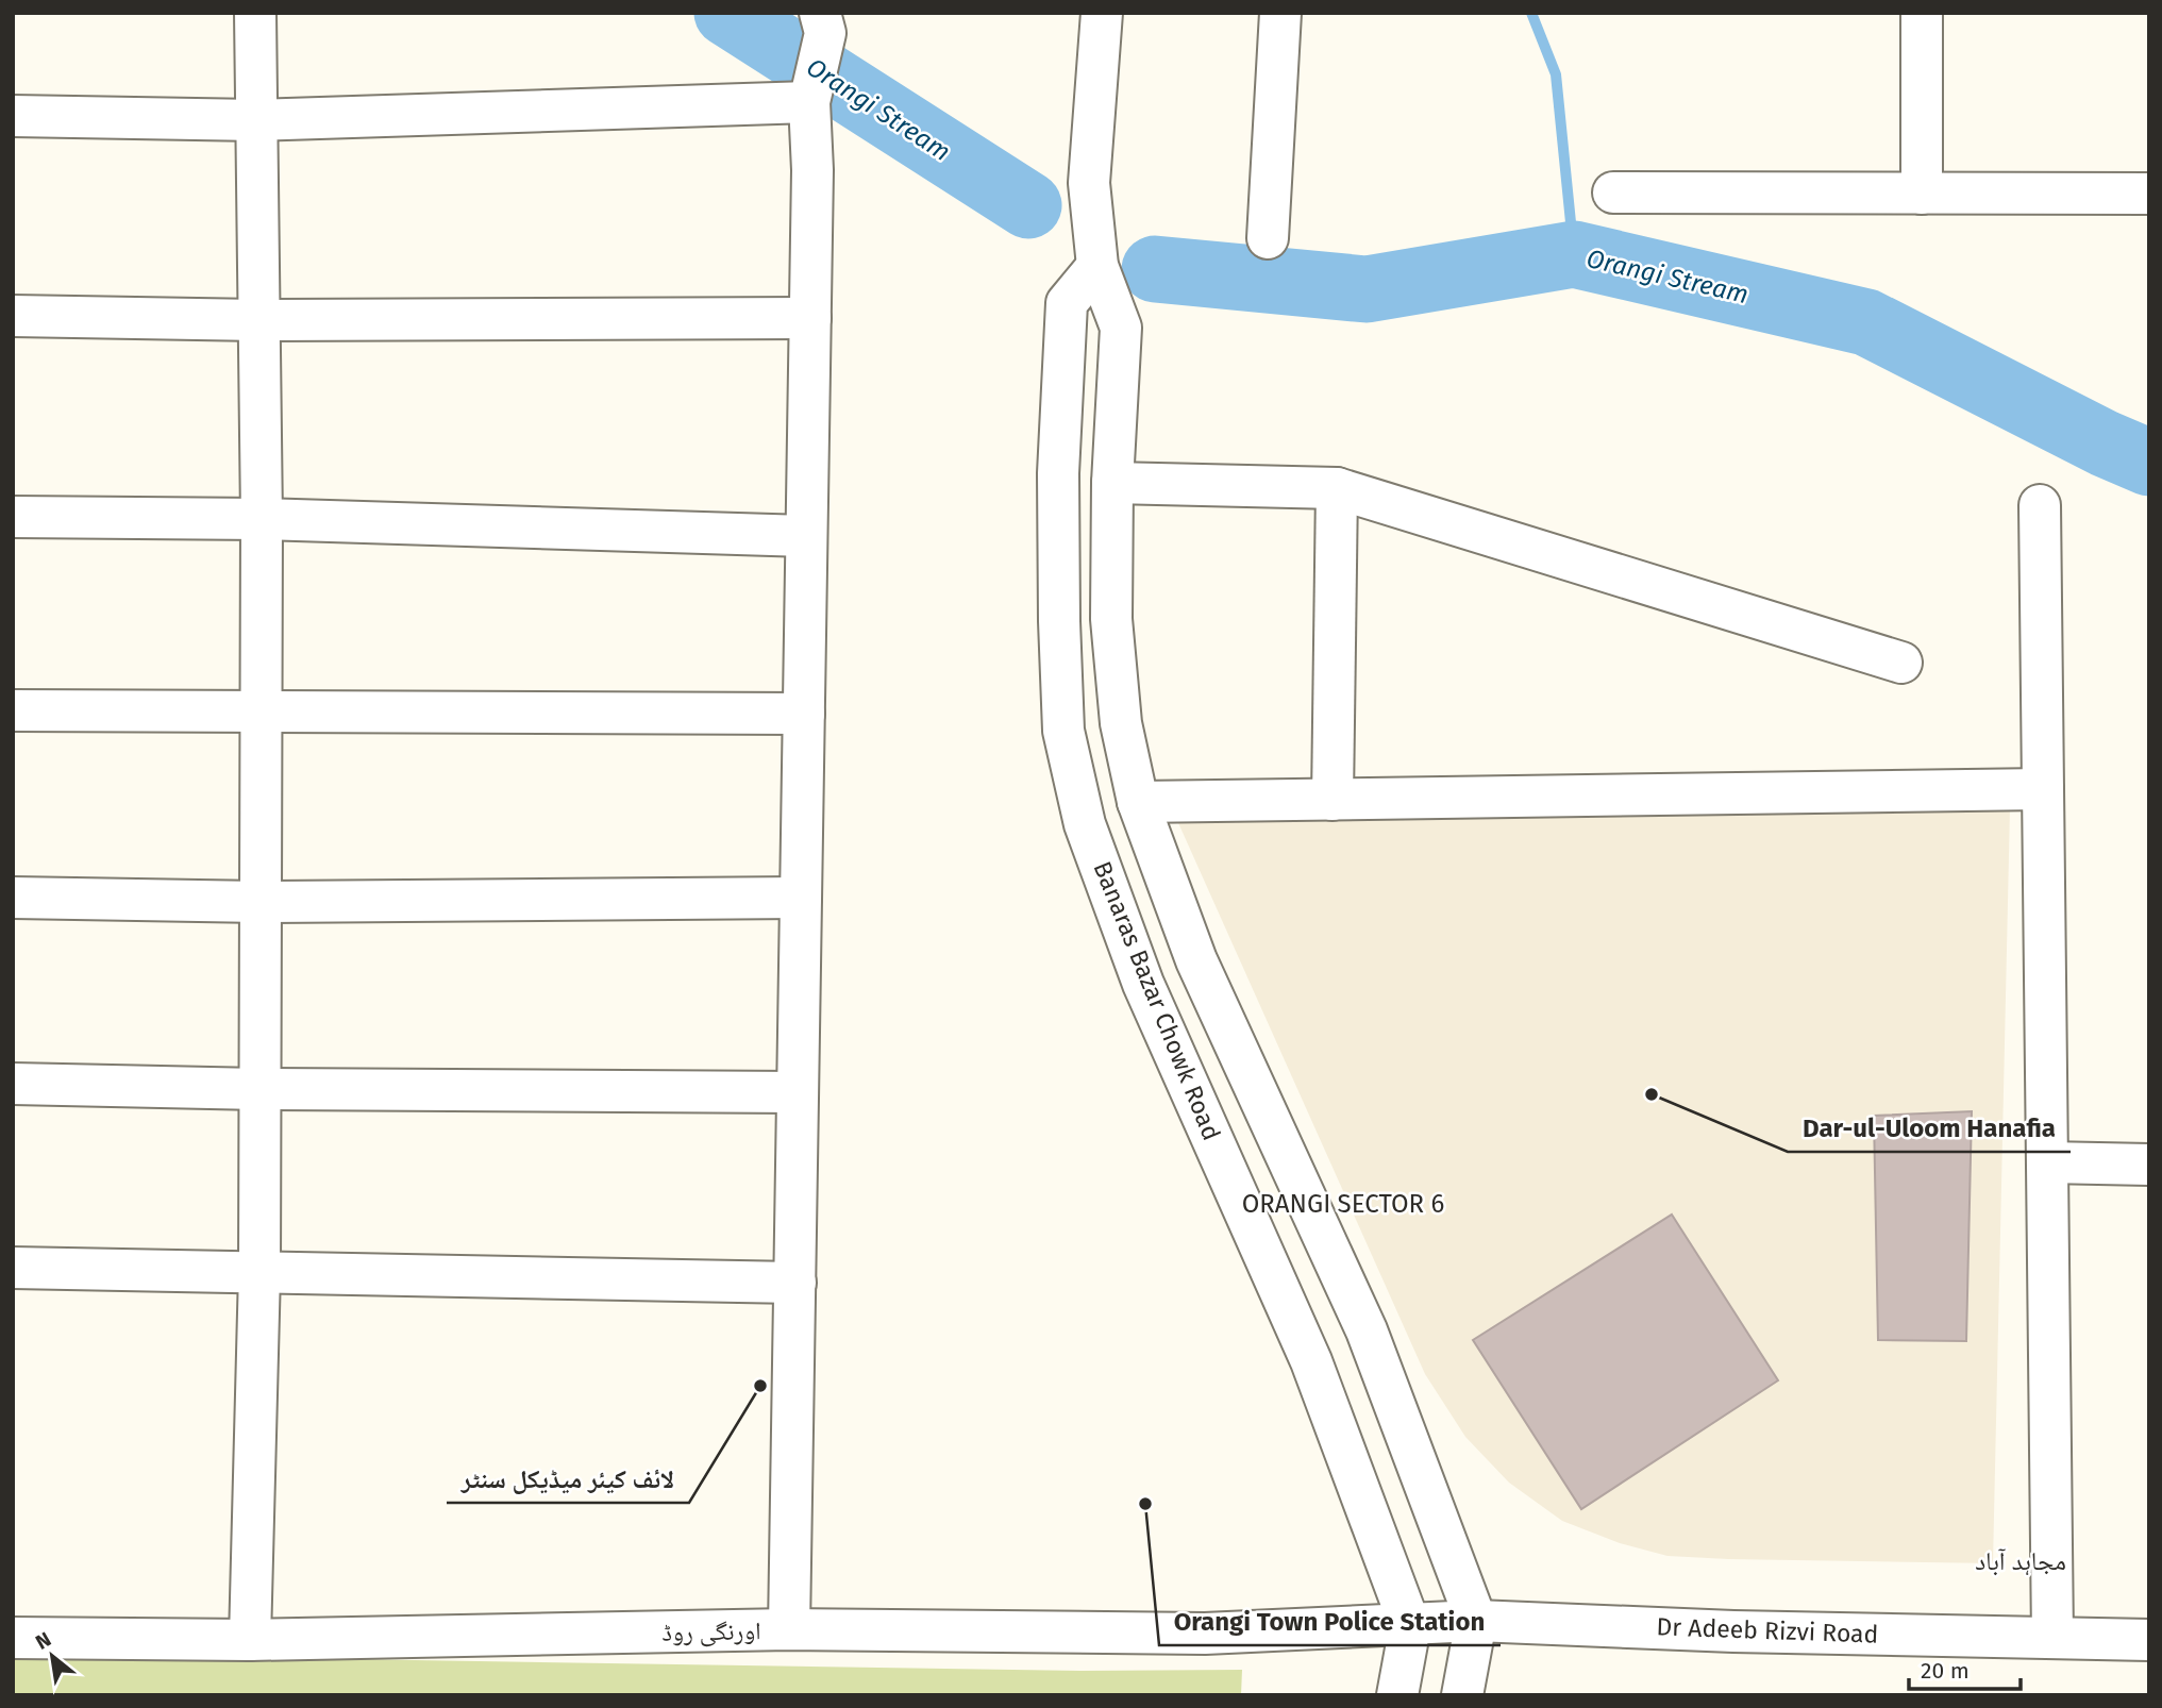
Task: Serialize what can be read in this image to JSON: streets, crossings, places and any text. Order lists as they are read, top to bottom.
{
  "streets": {
    "street": ["Banaras Bazar Chowk Road", "Dr Adeeb Rizvi Road", "اورنگی روڈ"]
  },
  "crossings": [
    ["Banaras Bazar Chowk Road", "Dr Adeeb Rizvi Road"],
    ["Banaras Bazar Chowk Road", "اورنگی روڈ"],
    ["Dr Adeeb Rizvi Road", "اورنگی روڈ"]
  ],
  "districts": ["ORANGI SECTOR 6", "مجاہد آباد"],
  "water": ["Orangi Stream"],
  "places": ["Dar-ul-Uloom Hanafia", "لائف کیئر میڈیکل سنٹر", "Orangi Town Police Station"],
  "scale_bar": "20 m",
  "north": "top left"
}
